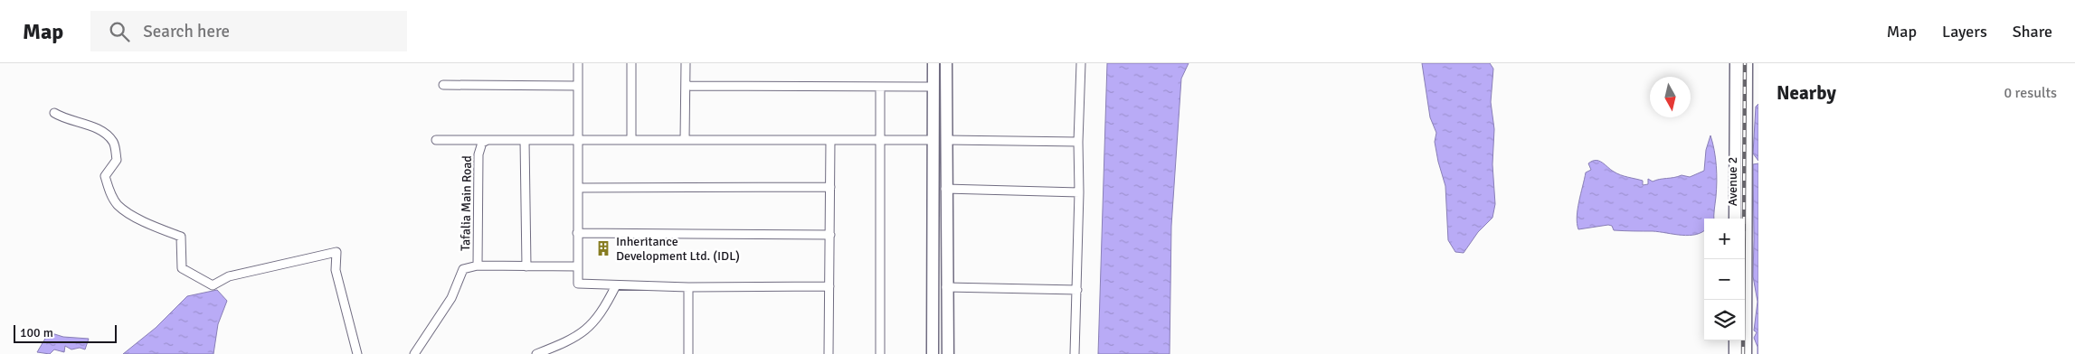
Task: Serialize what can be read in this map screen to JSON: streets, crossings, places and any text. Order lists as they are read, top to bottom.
{
  "streets": {
    "street": ["Avenue 2", "Tafalia Main Road"]
  },
  "places": {
    "building": ["Inheritance Development Ltd. (IDL)"]
  },
  "scale_bar": "100 m",
  "north": "bottom",
  "page": {
    "header": "Map",
    "search": "Search here",
    "nav": ["Map", "Layers", "Share"],
    "heading": ["Nearby", "0 results"],
    "map_buttons": ["+", "−"],
    "scale": "100 m"
  }
}
